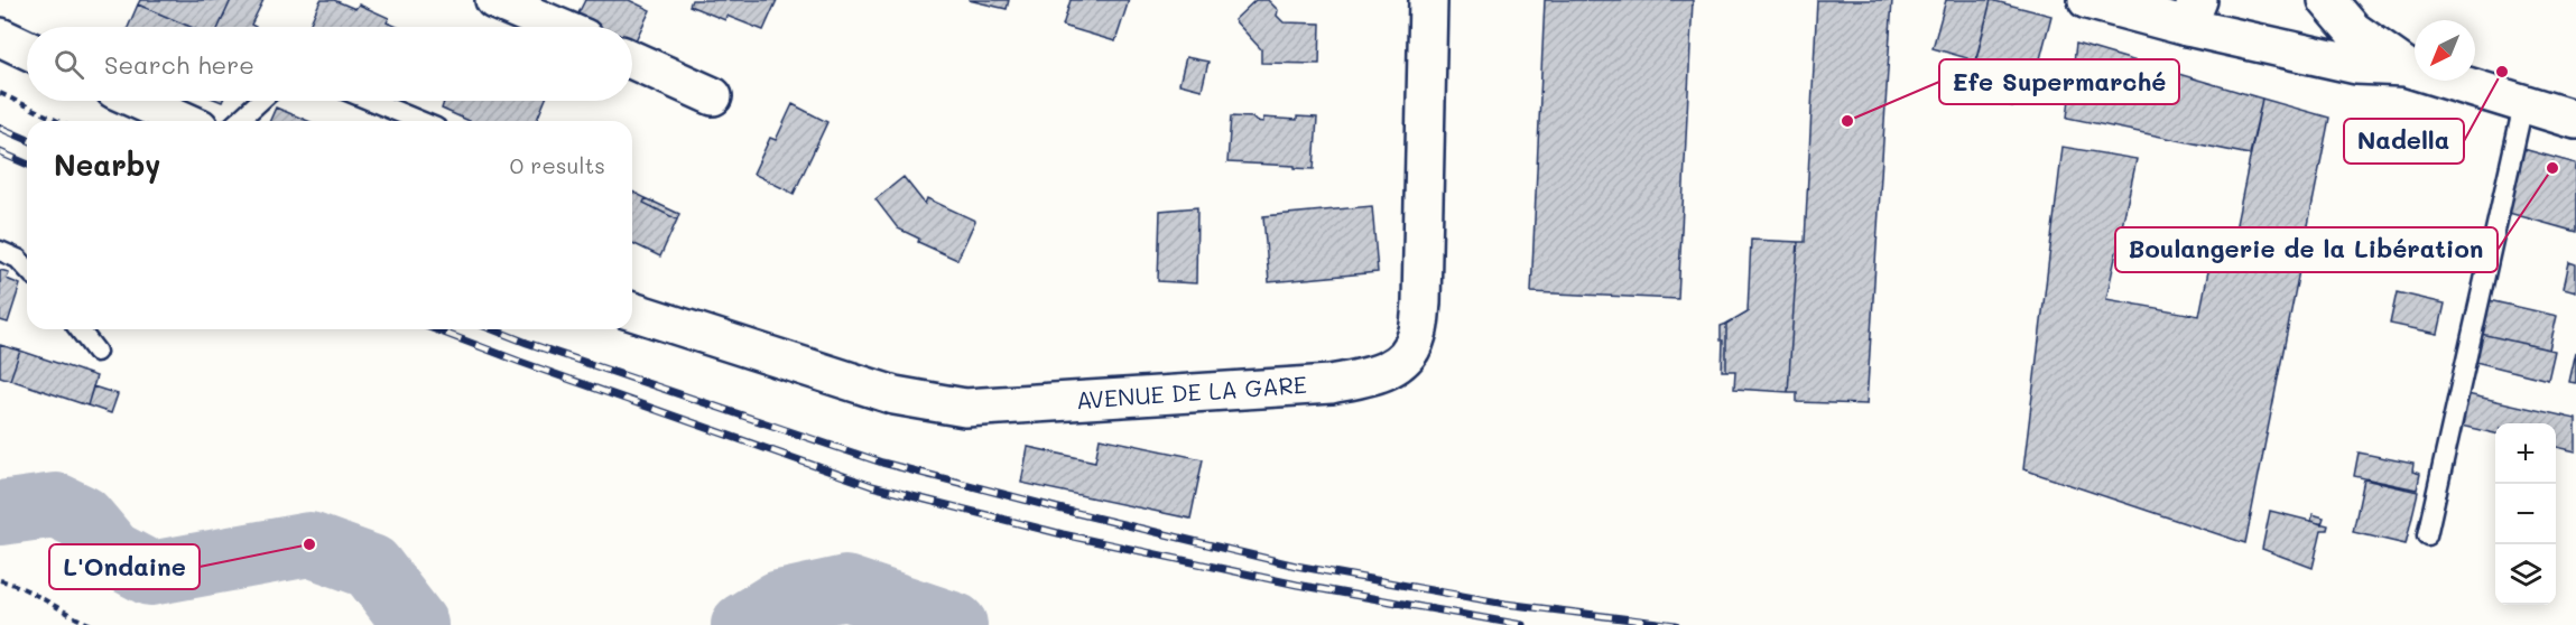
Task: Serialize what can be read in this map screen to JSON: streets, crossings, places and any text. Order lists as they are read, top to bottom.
{
  "streets": {
    "street": ["AVENUE DE LA GARE"]
  },
  "places": [
    "Nadella",
    "Efe Supermarché",
    "Boulangerie de la Libération",
    "L'Ondaine"
  ],
  "north": "bottom left",
  "page": {
    "search": "Search here",
    "heading": ["Nearby", "0 results"],
    "map_buttons": ["+", "−"]
  }
}
